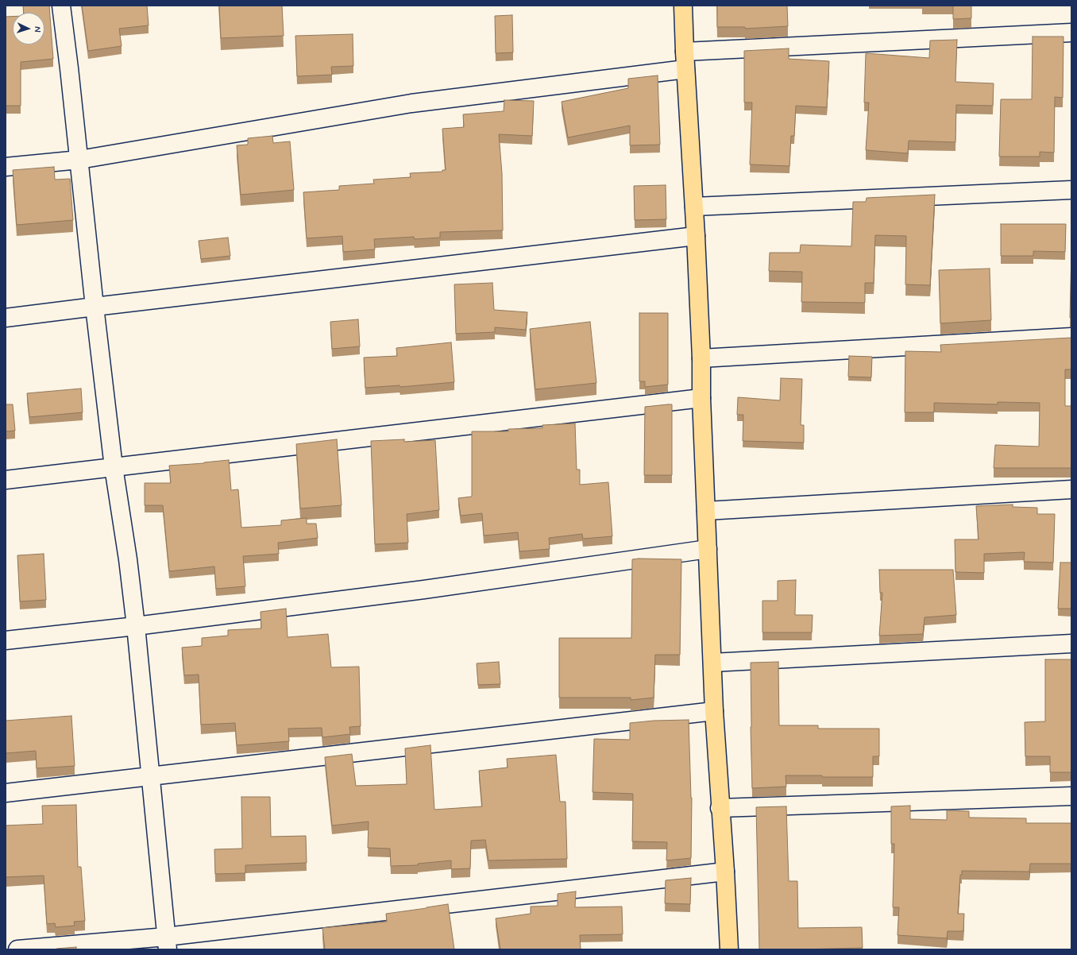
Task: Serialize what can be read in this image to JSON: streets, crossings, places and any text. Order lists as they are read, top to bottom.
{
  "north": "right"
}
